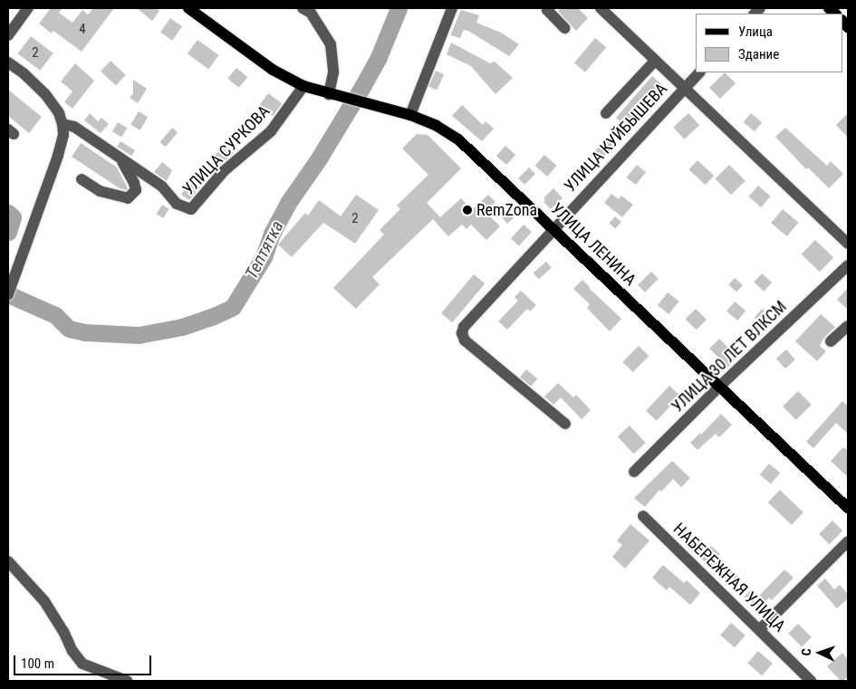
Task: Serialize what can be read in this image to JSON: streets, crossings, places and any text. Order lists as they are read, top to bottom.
{
  "streets": {
    "main road": ["УЛИЦА ЛЕНИНА"],
    "street": [
      "УЛИЦА КУЙБЫШЕВА",
      "УЛИЦА СУРКОВА",
      "УЛИЦА 30 ЛЕТ ВЛКСМ",
      "НАБЕРЕЖНАЯ УЛИЦА"
    ]
  },
  "crossings": [
    ["УЛИЦА КУЙБЫШЕВА", "УЛИЦА ЛЕНИНА"],
    ["УЛИЦА СУРКОВА", "УЛИЦА ЛЕНИНА"],
    ["УЛИЦА ЛЕНИНА", "УЛИЦА 30 ЛЕТ ВЛКСМ"]
  ],
  "water": ["Тептятка"],
  "places": ["RemZona"],
  "house_numbers": ["4", "2", "2"],
  "legend": ["Улица", "Здание"],
  "scale_bar": "100 m",
  "north": "left"
}
